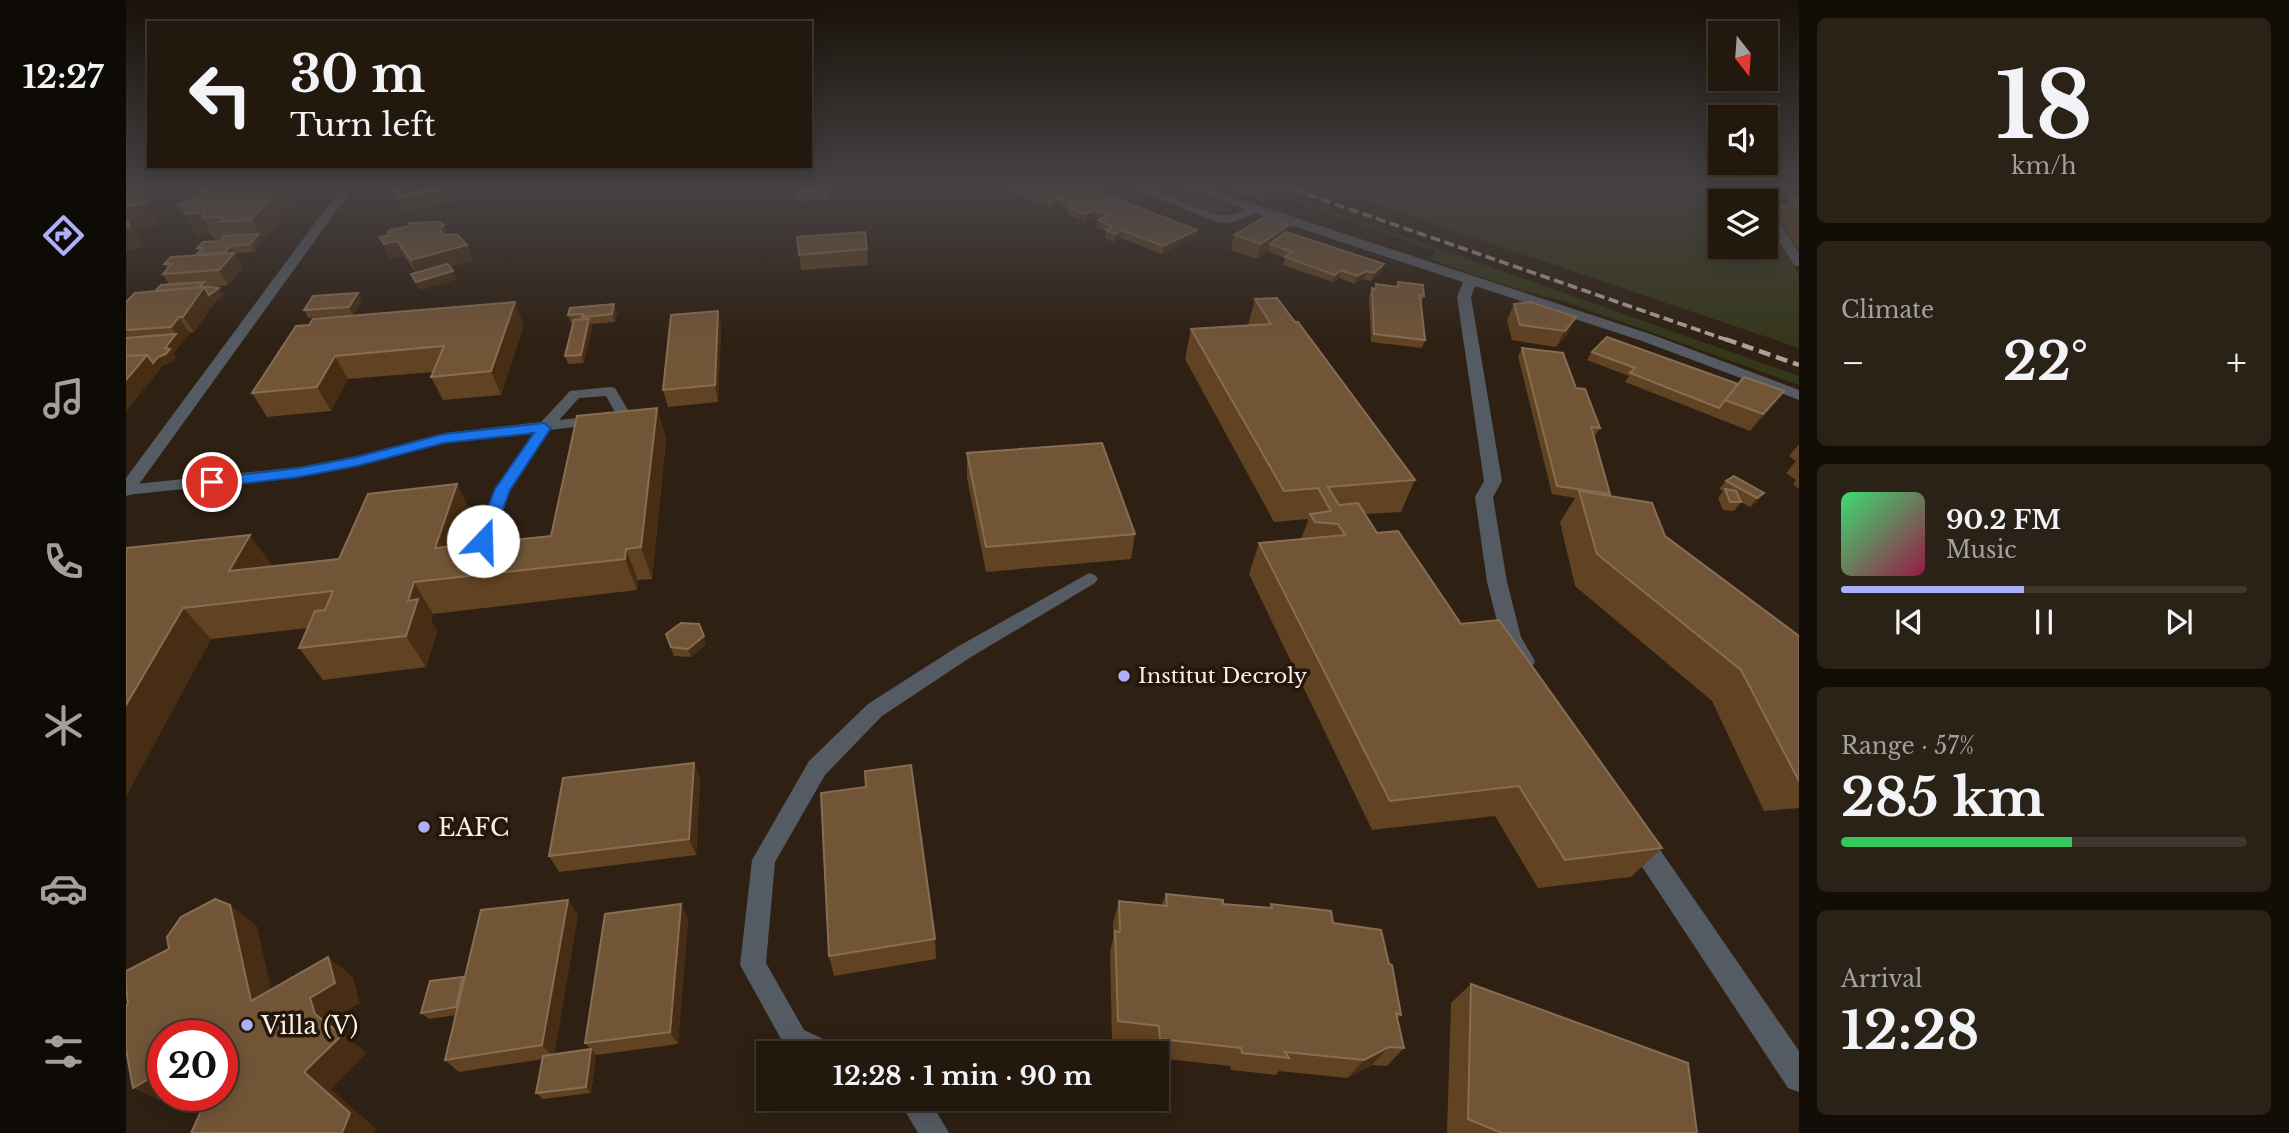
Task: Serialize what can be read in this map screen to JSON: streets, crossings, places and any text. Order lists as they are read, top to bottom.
{
  "places": ["Institut Decroly", "EAFC", "Villa (V)"],
  "north": "bottom",
  "page": {
    "tabs": "12:27",
    "tile": [
      ["18", "km/h"],
      "Climate",
      ["Range · 57%", "285 km"],
      ["Arrival", "12:28"]
    ],
    "turn": ["30 m", "Turn left"],
    "heat": ["−", "22°", "+"],
    "song": ["90.2 FM", "Music"],
    "limit": "20",
    "trip": "12:28 · 1 min · 90 m"
  }
}
